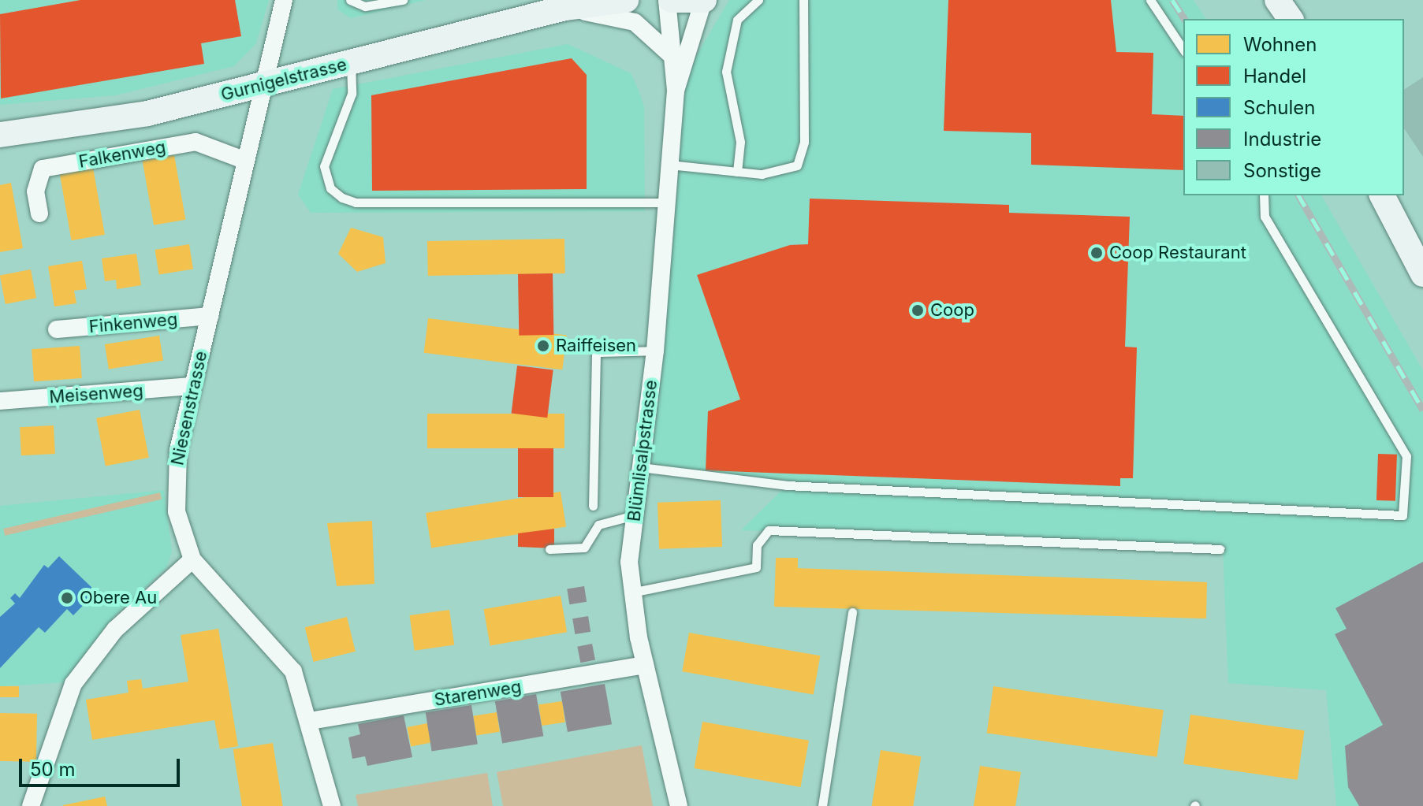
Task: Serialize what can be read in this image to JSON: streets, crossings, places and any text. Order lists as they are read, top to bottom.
{
  "streets": {
    "main road": ["Gurnigelstrasse"],
    "street": [
      "Falkenweg",
      "Finkenweg",
      "Meisenweg",
      "Niesenstrasse",
      "Blümlisalpstrasse",
      "Starenweg"
    ]
  },
  "crossings": [
    ["Gurnigelstrasse", "Niesenstrasse"],
    ["Falkenweg", "Niesenstrasse"],
    ["Finkenweg", "Niesenstrasse"],
    ["Meisenweg", "Niesenstrasse"],
    ["Blümlisalpstrasse", "Starenweg"]
  ],
  "places": [
    "Coop Restaurant",
    "Coop",
    "Raiffeisen",
    "Obere Au"
  ],
  "legend": [
    "Wohnen",
    "Handel",
    "Schulen",
    "Industrie",
    "Sonstige"
  ],
  "scale_bar": "50 m"
}
